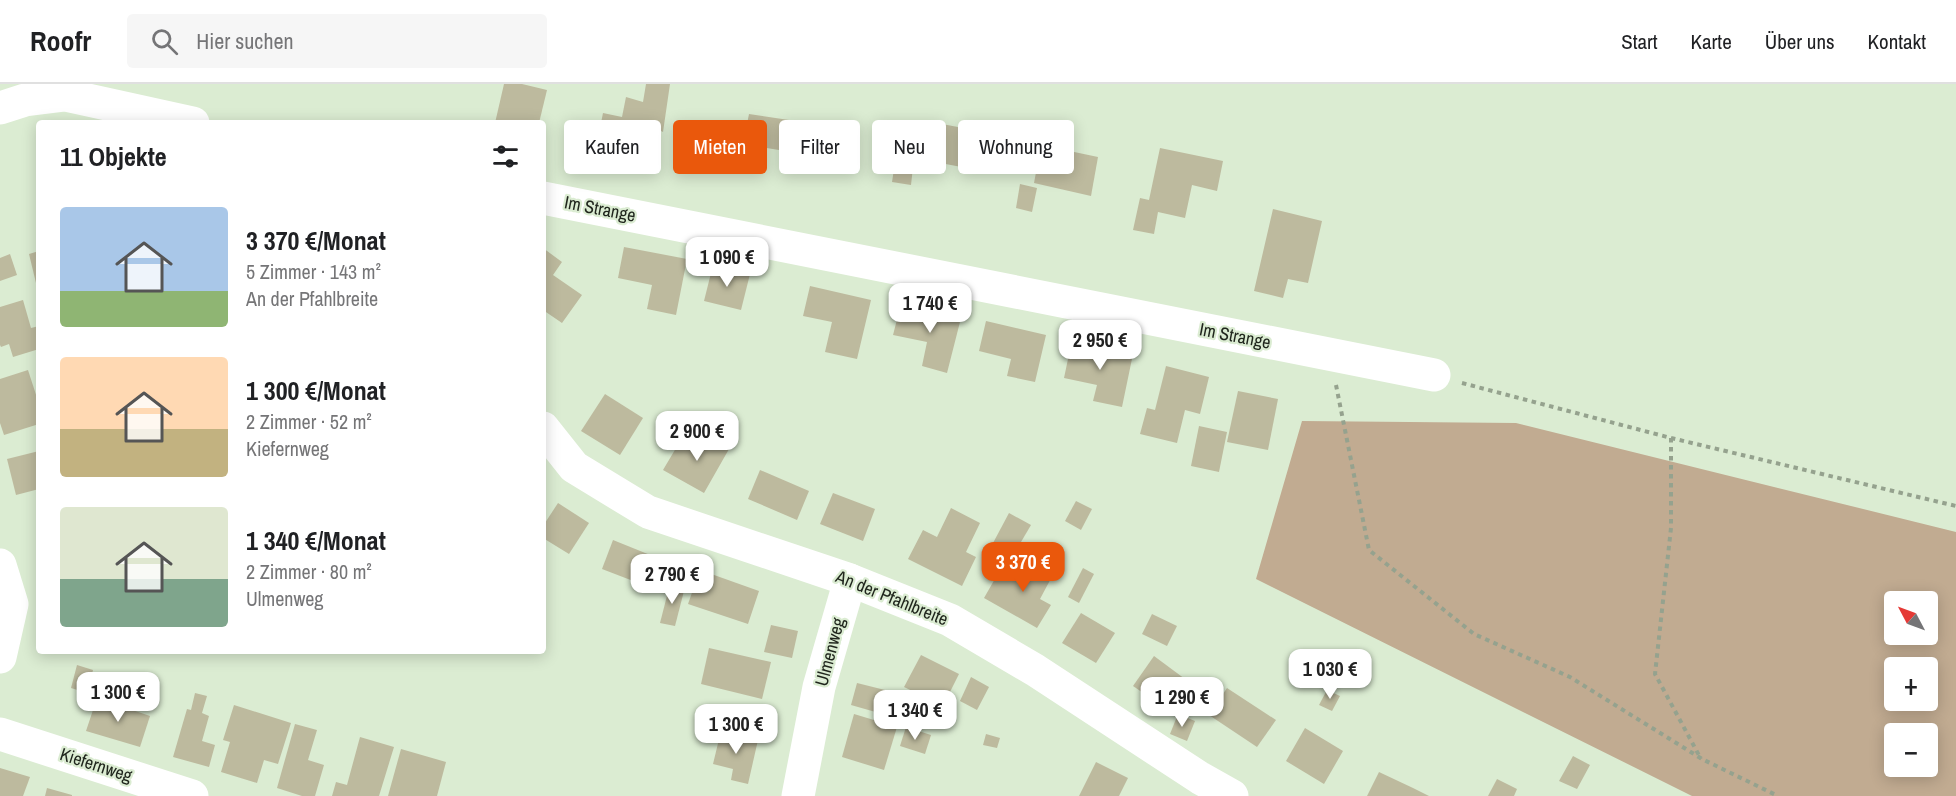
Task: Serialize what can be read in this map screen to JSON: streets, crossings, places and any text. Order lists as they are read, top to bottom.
{
  "streets": {
    "street": [
      "Im Strange",
      "An der Pfahlbreite",
      "Ulmenweg",
      "Kiefernweg"
    ]
  },
  "crossings": [
    ["An der Pfahlbreite", "Ulmenweg"]
  ],
  "north": "top left",
  "page": {
    "header": "Roofr",
    "search": "Hier suchen",
    "nav": [
      "Start",
      "Karte",
      "Über uns",
      "Kontakt"
    ],
    "chip": [
      "Kaufen",
      "Mieten",
      "Filter",
      "Neu",
      "Wohnung"
    ],
    "heading": "11 Objekte",
    "list": [
      {
        "name": "3 370 €/Monat",
        "note": "5 Zimmer · 143 m² · An der Pfahlbreite"
      },
      {
        "name": "1 300 €/Monat",
        "note": "2 Zimmer · 52 m² · Kiefernweg"
      },
      {
        "name": "1 340 €/Monat",
        "note": "2 Zimmer · 80 m² · Ulmenweg"
      }
    ],
    "price": [
      "1 090 €",
      "1 740 €",
      "2 950 €",
      "2 900 €",
      "3 370 €",
      "2 790 €",
      "1 030 €",
      "1 300 €",
      "1 290 €",
      "1 340 €",
      "1 300 €"
    ],
    "map_buttons": ["+", "−"]
  }
}
